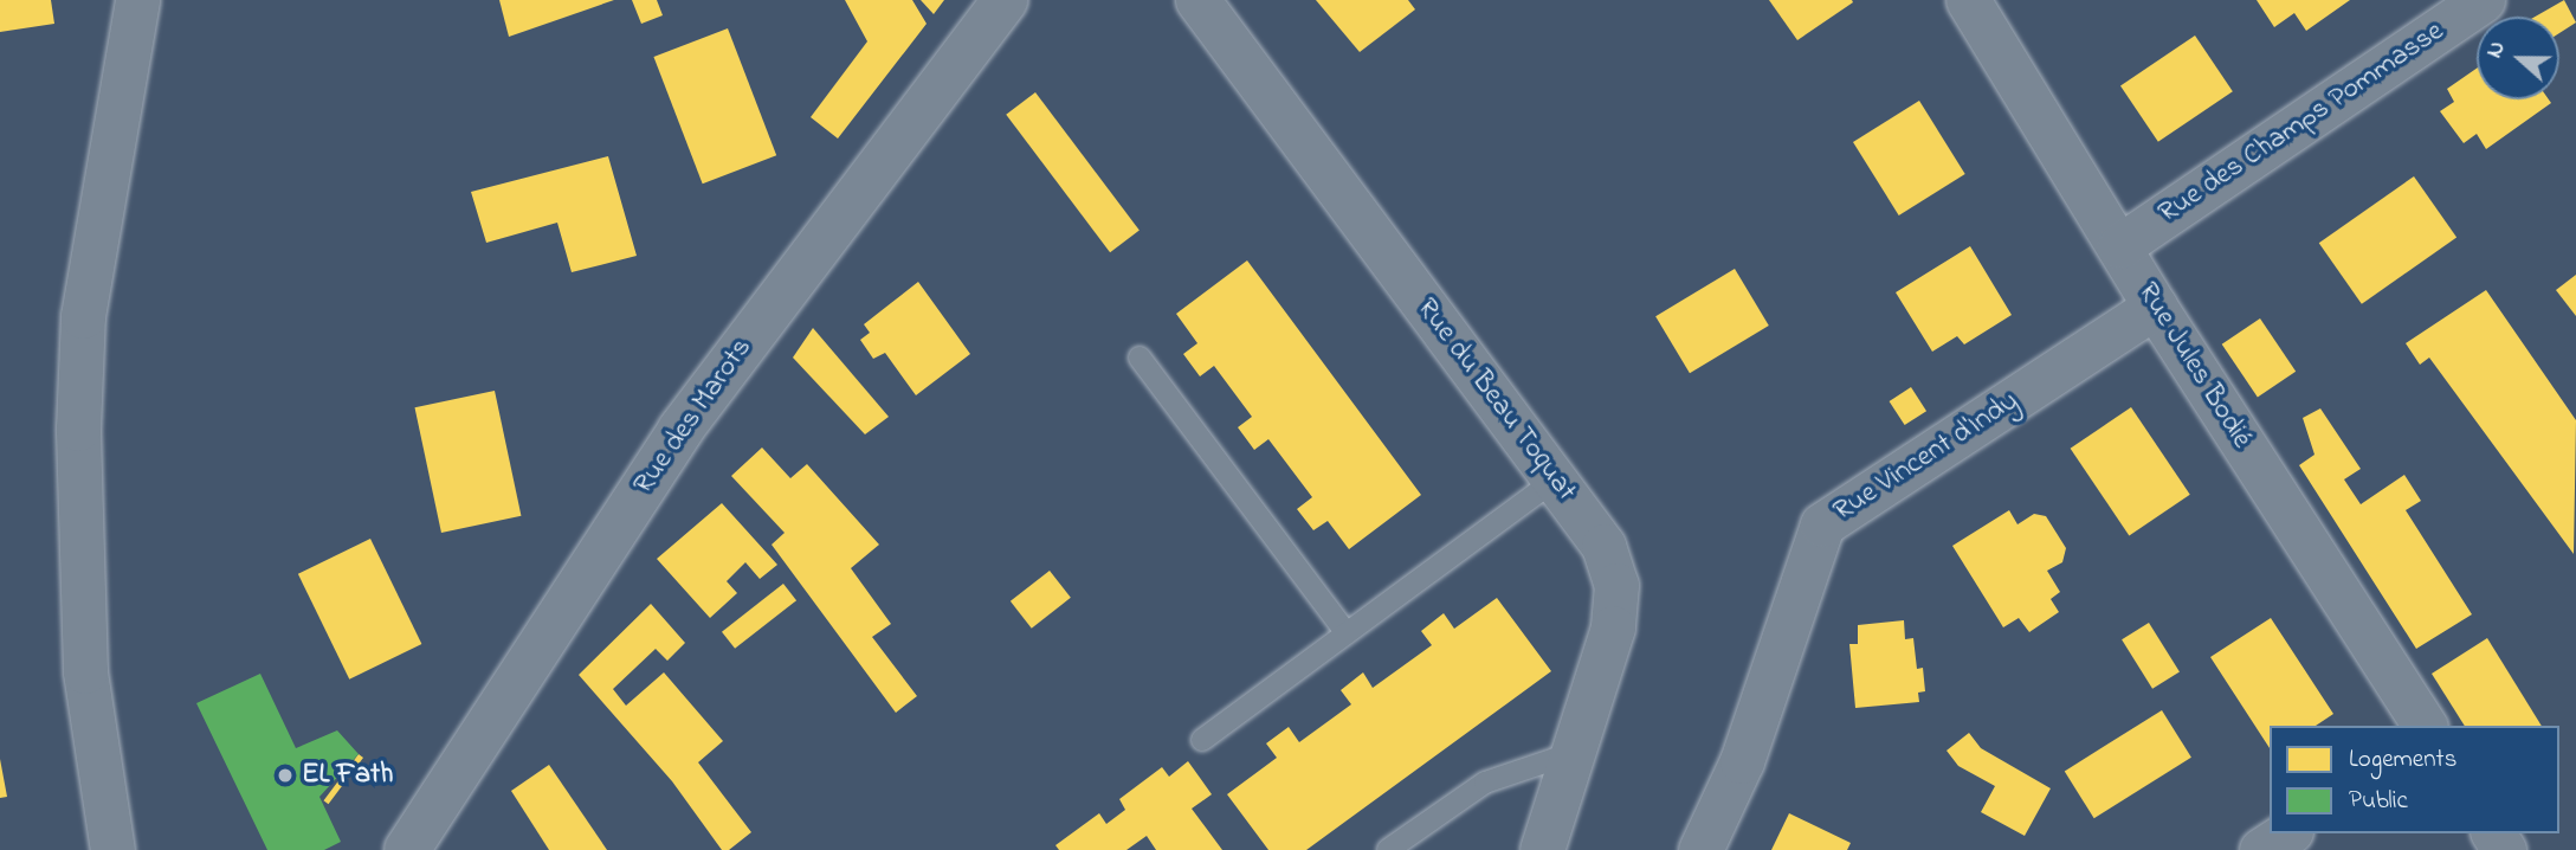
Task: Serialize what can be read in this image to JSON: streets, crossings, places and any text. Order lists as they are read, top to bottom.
{
  "streets": {
    "main road": ["Rue des Marots"],
    "street": [
      "Rue des Champs Pommasse",
      "Rue Jules Bodié",
      "Rue du Beau Toquat",
      "Rue Vincent d'Indy"
    ]
  },
  "crossings": [
    ["Rue des Champs Pommasse", "Rue Jules Bodié"],
    ["Rue Jules Bodié", "Rue Vincent d'Indy"]
  ],
  "places": ["EL Fath"],
  "legend": ["Logements", "Public"],
  "north": "left"
}
